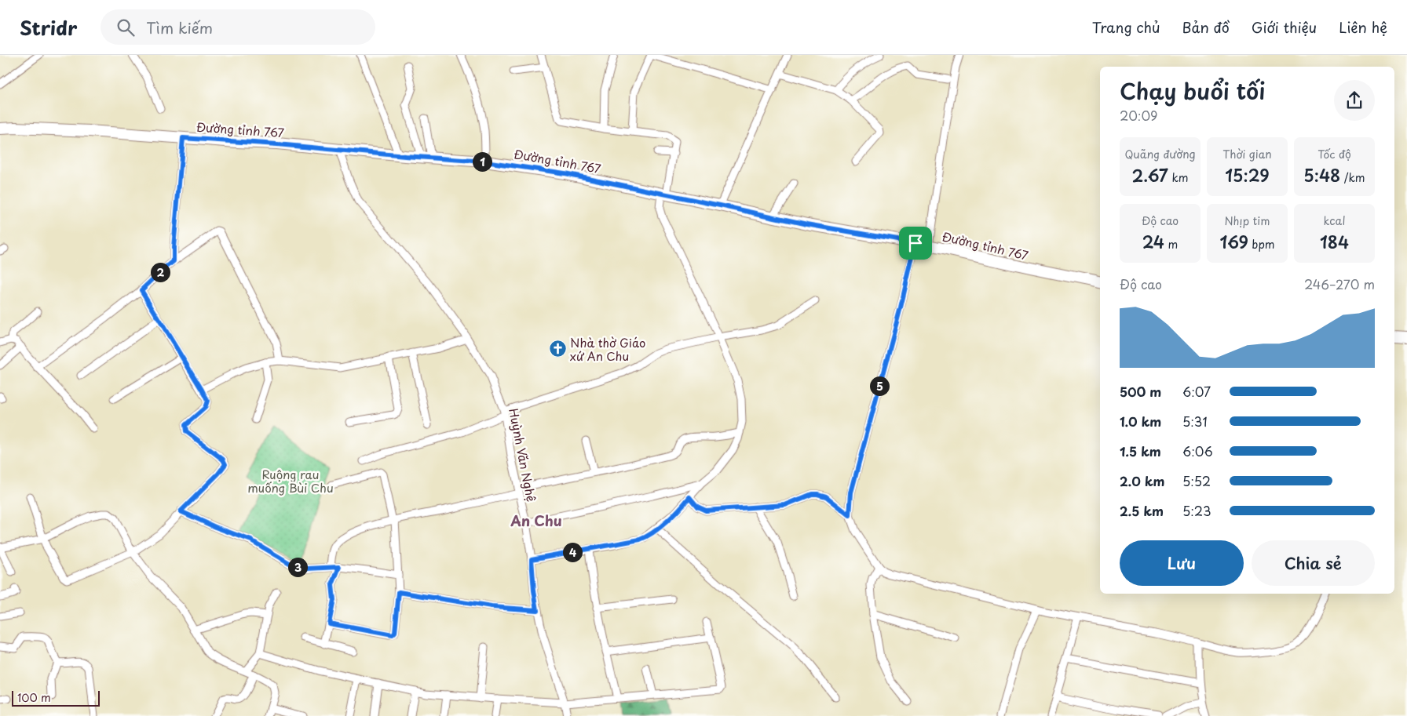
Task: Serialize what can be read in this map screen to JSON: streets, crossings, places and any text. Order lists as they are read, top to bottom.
{
  "streets": {
    "main road": ["Đường tỉnh 767"],
    "street": ["Huỳnh Văn Nghệ"]
  },
  "crossings": [
    ["Đường tỉnh 767", "Huỳnh Văn Nghệ"]
  ],
  "districts": ["An Chu"],
  "parks": ["Ruộng rau muống Bùi Chu"],
  "places": {
    "church": ["Nhà thờ Giáo xứ An Chu"]
  },
  "scale_bar": "100 m",
  "page": {
    "header": "Stridr",
    "search": "Tìm kiếm",
    "nav": [
      "Trang chủ",
      "Bản đồ",
      "Giới thiệu",
      "Liên hệ"
    ],
    "heading": ["Chạy buổi tối", "20:09"],
    "stats": [
      ["Quãng đường", "2.67 km"],
      ["Thời gian", "15:29"],
      ["Tốc độ", "5:48 /km"],
      ["Độ cao", "24 m"],
      ["Nhịp tim", "169 bpm"],
      ["kcal", "184"]
    ],
    "pins": [
      "1",
      "2",
      "5",
      "4",
      "3"
    ],
    "chart": ["Độ cao", "246–270 m"],
    "list": [
      {
        "name": "500 m",
        "note": "6:07"
      },
      {
        "name": "1.0 km",
        "note": "5:31"
      },
      {
        "name": "1.5 km",
        "note": "6:06"
      },
      {
        "name": "2.0 km",
        "note": "5:52"
      },
      {
        "name": "2.5 km",
        "note": "5:23"
      }
    ],
    "buttons": ["Lưu", "Chia sẻ"],
    "scale": "100 m"
  }
}
